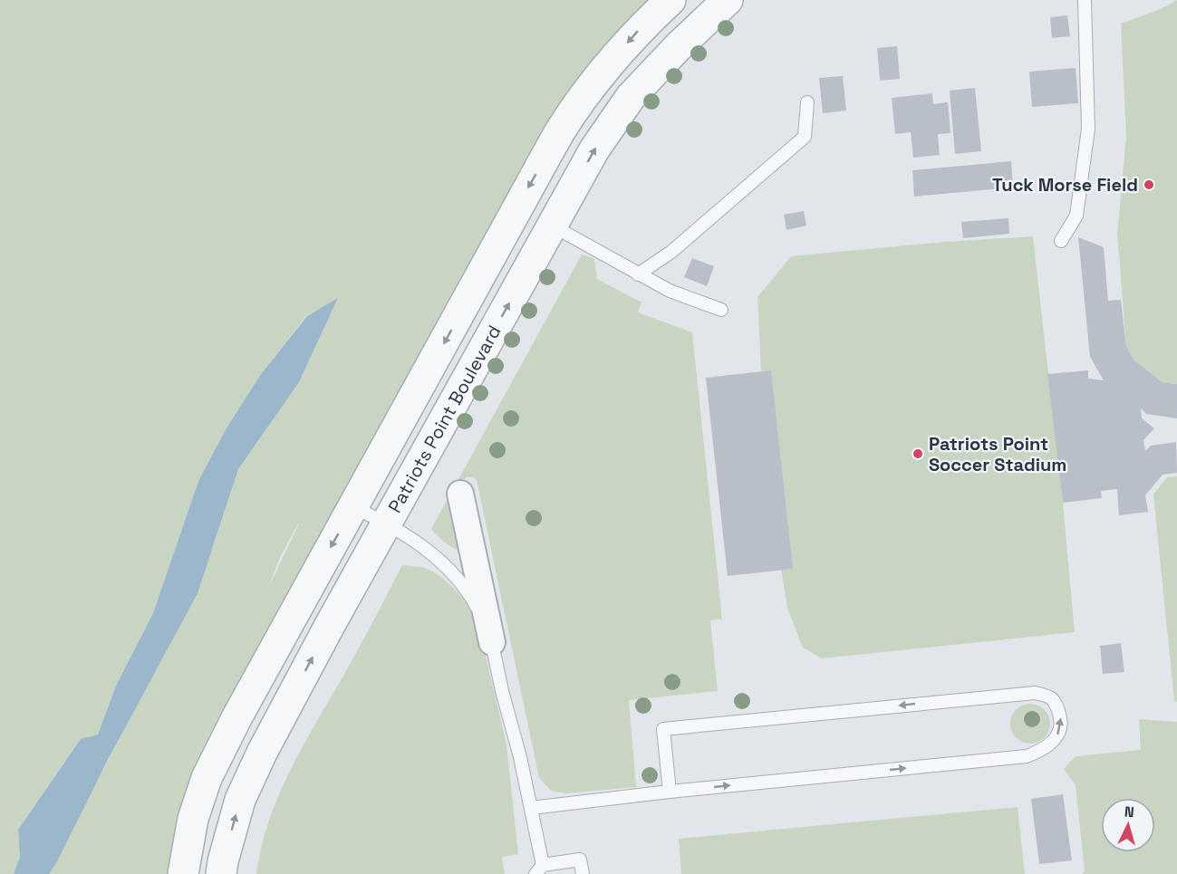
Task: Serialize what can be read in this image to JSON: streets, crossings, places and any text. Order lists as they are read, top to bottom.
{
  "streets": {
    "street": ["Patriots Point Boulevard"]
  },
  "places": ["Tuck Morse Field", "Patriots Point Soccer Stadium"],
  "north": "top"
}
